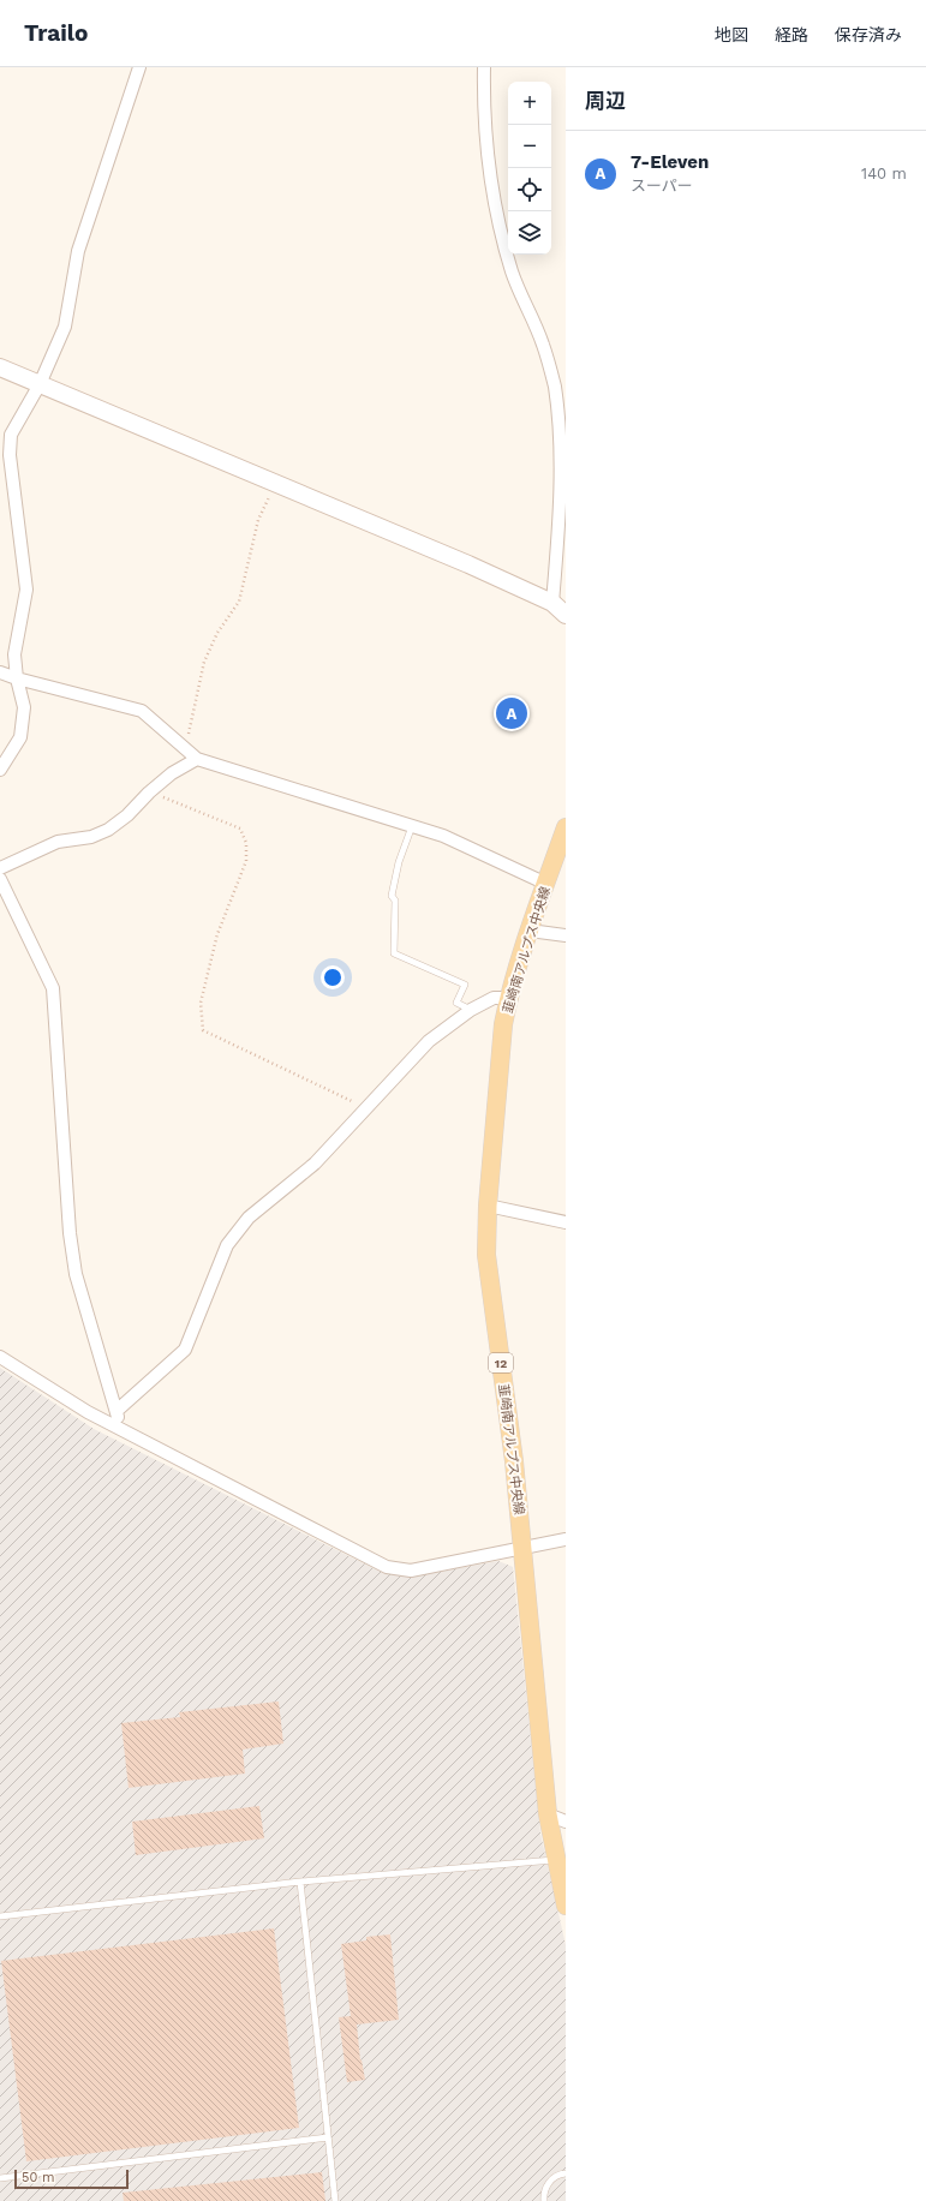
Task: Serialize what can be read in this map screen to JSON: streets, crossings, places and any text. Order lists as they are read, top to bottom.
{
  "streets": {
    "main road": ["韮崎南アルプス中央線", "12"]
  },
  "scale_bar": "50 m",
  "page": {
    "header": "Trailo",
    "nav": ["地図", "経路", "保存済み"],
    "heading": "周辺",
    "map_buttons": ["+", "−"],
    "list": [
      {
        "mark": "A",
        "name": "7-Eleven",
        "note": "スーパー",
        "value": "140 m"
      }
    ],
    "pins": "A",
    "scale": "50 m"
  }
}
